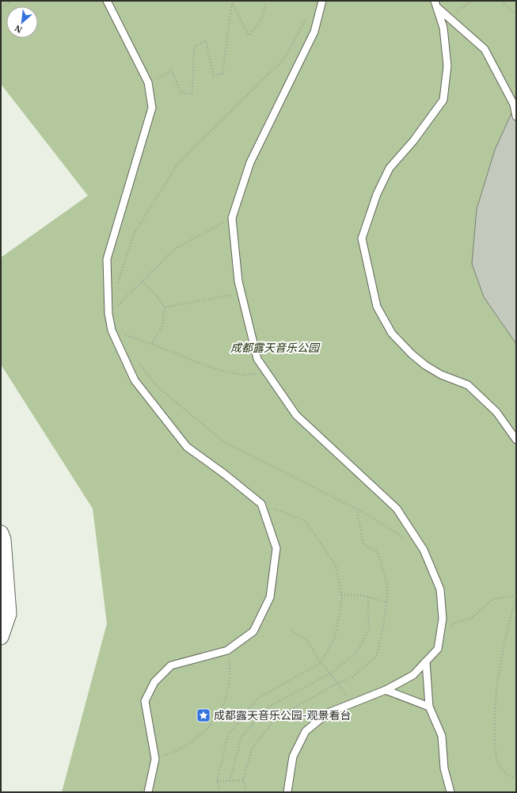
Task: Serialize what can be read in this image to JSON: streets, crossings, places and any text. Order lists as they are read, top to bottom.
{
  "parks": ["成都露天音乐公园"],
  "places": {
    "place": ["成都露天音乐公园-观景看台"]
  },
  "north": "bottom left"
}
